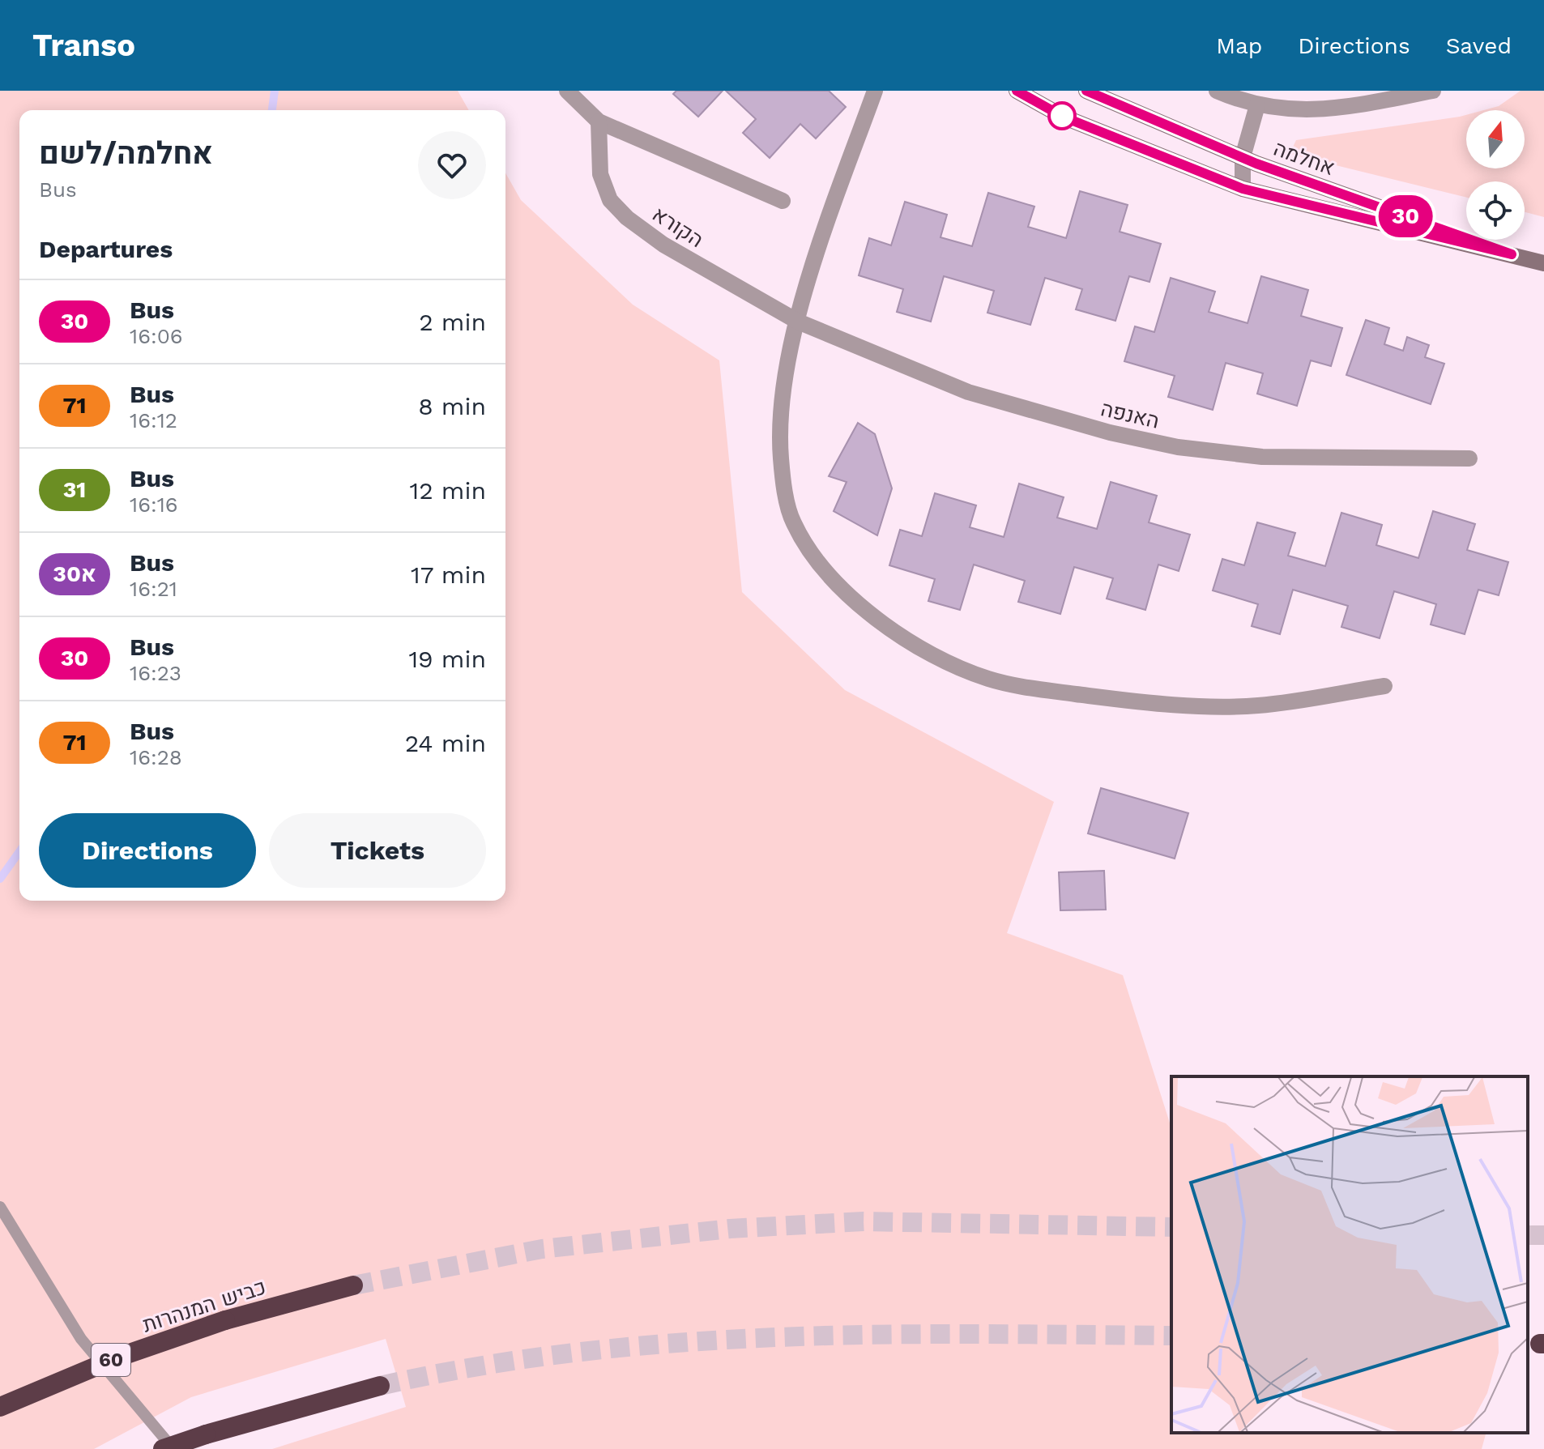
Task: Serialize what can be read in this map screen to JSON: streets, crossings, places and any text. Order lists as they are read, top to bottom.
{
  "streets": {
    "highway": ["כביש המנהרות", "60"],
    "street": ["אחלמה", "הקורא", "האנפה"]
  },
  "crossings": [
    ["הקורא", "האנפה"]
  ],
  "lines": ["bus line 30"],
  "north": "top",
  "page": {
    "header": "Transo",
    "nav": ["Map", "Directions", "Saved"],
    "on_map": "30",
    "heading": [
      ["אחלמה/לשם", "Bus"],
      "Departures"
    ],
    "list": [
      {
        "mark": "30",
        "name": "Bus",
        "note": "16:06",
        "value": "2 min"
      },
      {
        "mark": "71",
        "name": "Bus",
        "note": "16:12",
        "value": "8 min"
      },
      {
        "mark": "31",
        "name": "Bus",
        "note": "16:16",
        "value": "12 min"
      },
      {
        "mark": "30א",
        "name": "Bus",
        "note": "16:21",
        "value": "17 min"
      },
      {
        "mark": "30",
        "name": "Bus",
        "note": "16:23",
        "value": "19 min"
      },
      {
        "mark": "71",
        "name": "Bus",
        "note": "16:28",
        "value": "24 min"
      }
    ],
    "buttons": ["Directions", "Tickets"]
  }
}
